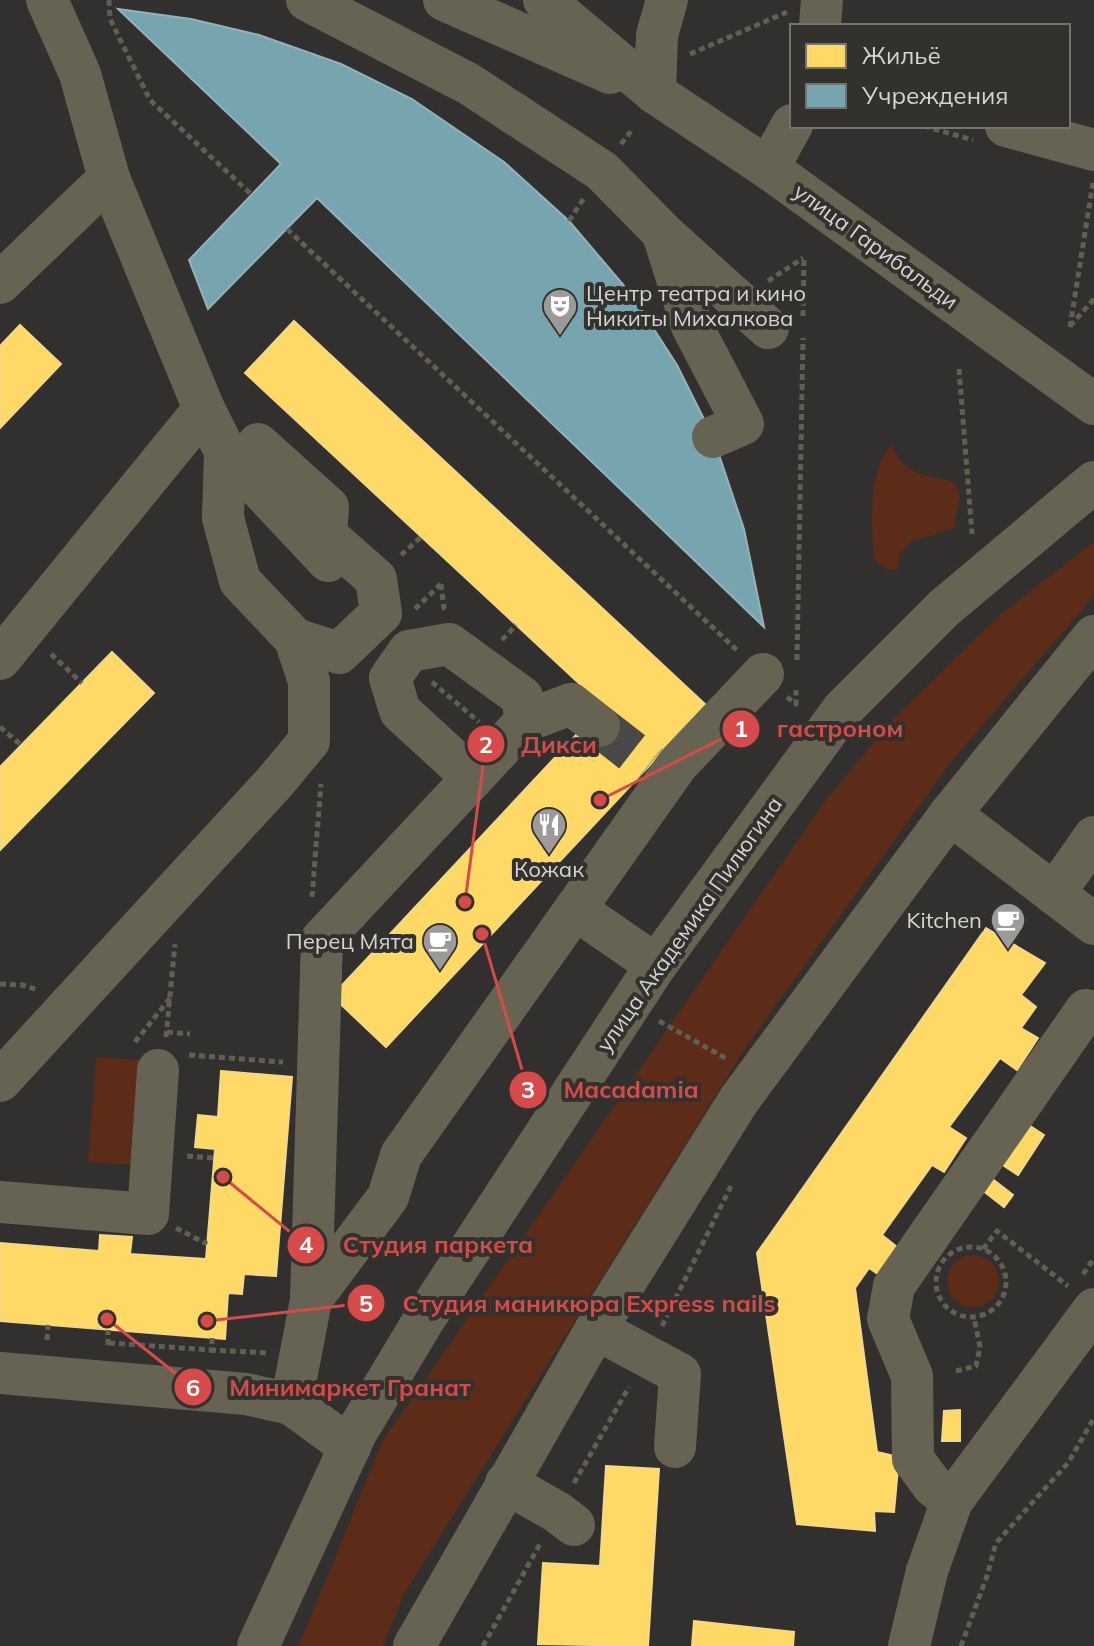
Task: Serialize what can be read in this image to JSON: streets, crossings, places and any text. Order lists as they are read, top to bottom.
{
  "streets": {
    "street": ["улица Гарибальди", "улица Академика Пилюгина"]
  },
  "places": {
    "theatre": ["Центр театра и кино Никиты Михалкова"],
    "other": [
      "гастроном",
      "Дикси",
      "Macadamia",
      "Студия паркета",
      "Минимаркет Гранат",
      "Студия маникюра Express nails"
    ],
    "restaurant": ["Кожак"],
    "cafe": ["Kitchen", "Перец Мята"]
  },
  "legend": ["Жильё", "Учреждения"]
}
